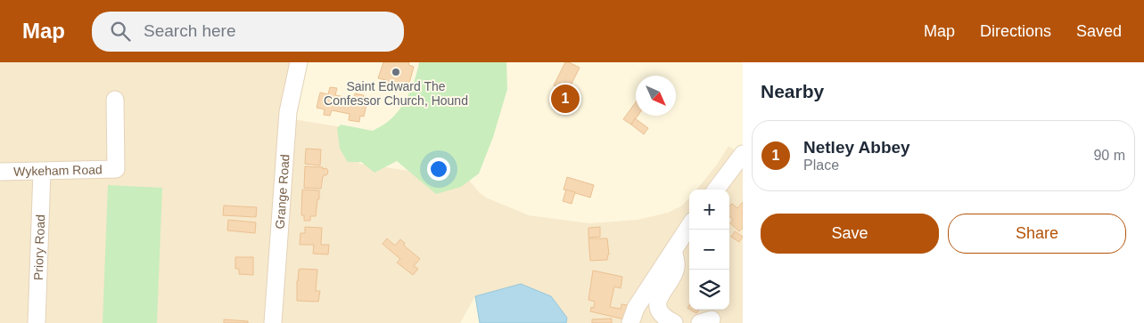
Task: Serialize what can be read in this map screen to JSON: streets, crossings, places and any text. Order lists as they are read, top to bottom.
{
  "streets": {
    "street": ["Wykeham Road", "Grange Road", "Priory Road"]
  },
  "crossings": [
    ["Wykeham Road", "Priory Road"]
  ],
  "places": ["Saint Edward The Confessor Church, Hound"],
  "north": "bottom right",
  "page": {
    "header": "Map",
    "search": "Search here",
    "nav": ["Map", "Directions", "Saved"],
    "heading": "Nearby",
    "pins": "1",
    "list": [
      {
        "mark": "1",
        "name": "Netley Abbey",
        "note": "Place",
        "value": "90 m"
      }
    ],
    "map_buttons": ["+", "−"],
    "buttons": ["Save", "Share"]
  }
}
